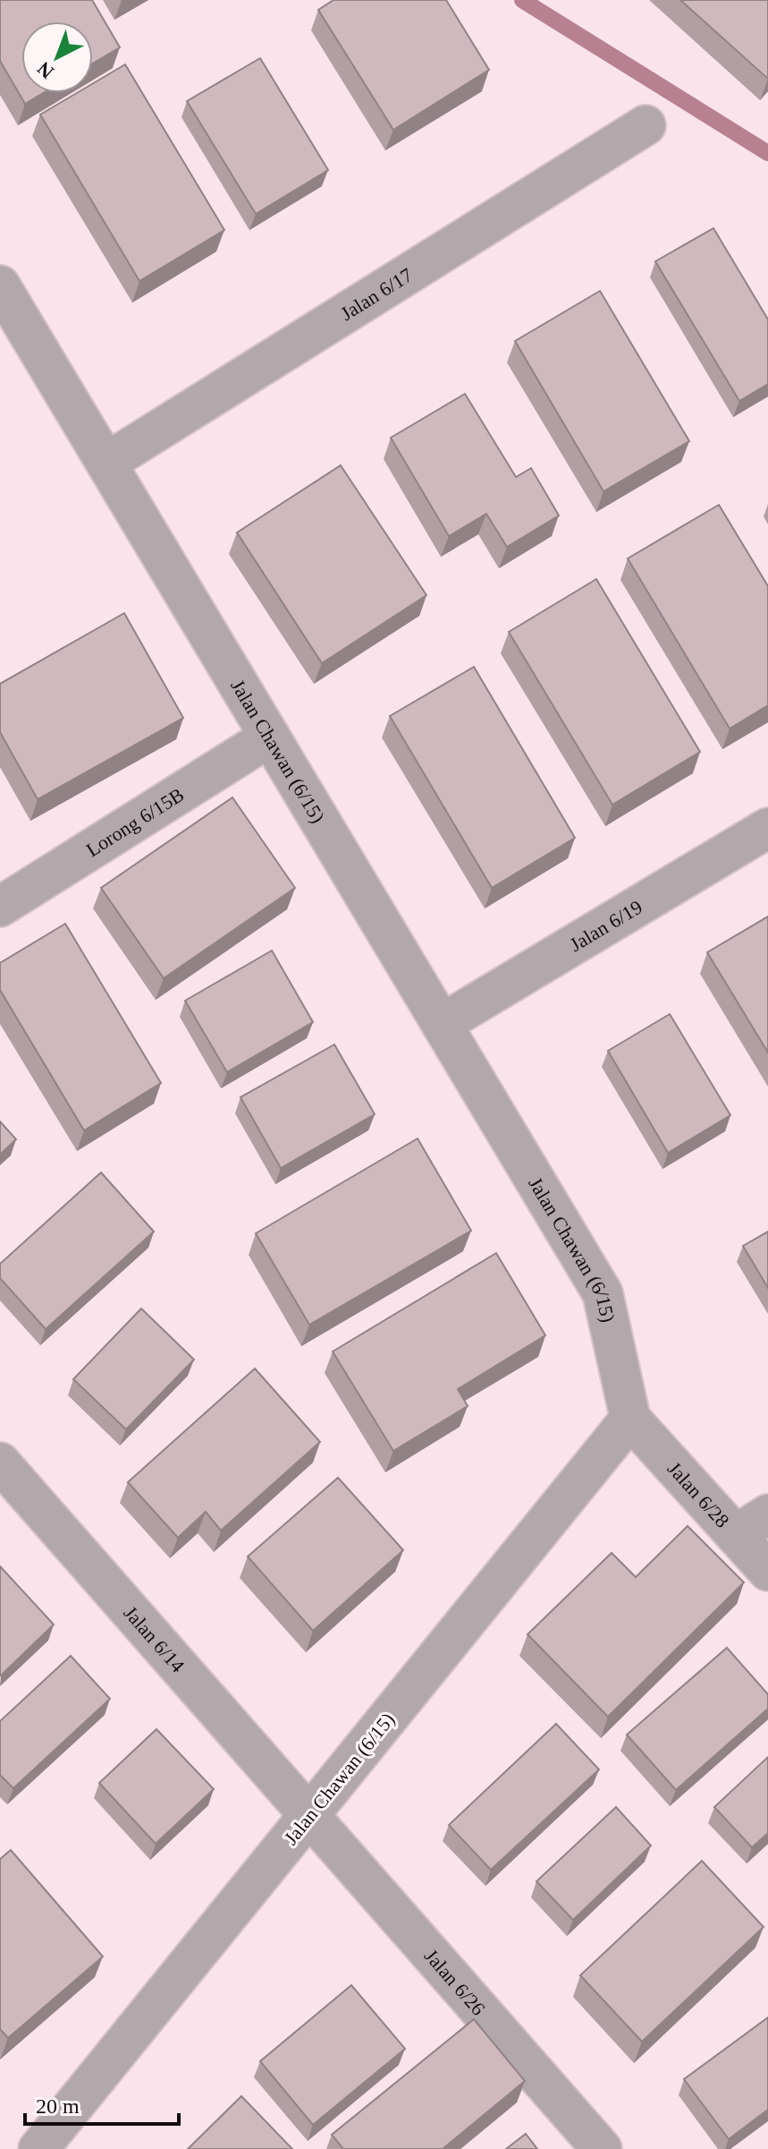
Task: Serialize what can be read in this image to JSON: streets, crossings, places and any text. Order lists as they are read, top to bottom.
{
  "streets": {
    "street": [
      "Jalan 6/17",
      "Jalan Chawan (6/15)",
      "Lorong 6/15B",
      "Jalan 6/19",
      "Jalan 6/28",
      "Jalan 6/14",
      "Jalan 6/26"
    ]
  },
  "crossings": [
    ["Jalan 6/17", "Jalan Chawan (6/15)"],
    ["Jalan Chawan (6/15)", "Lorong 6/15B"],
    ["Jalan Chawan (6/15)", "Jalan 6/19"],
    ["Jalan Chawan (6/15)", "Jalan 6/28"],
    ["Jalan Chawan (6/15)", "Jalan 6/14"],
    ["Jalan Chawan (6/15)", "Jalan 6/26"],
    ["Jalan 6/14", "Jalan 6/26"]
  ],
  "scale_bar": "20 m",
  "north": "bottom left"
}
